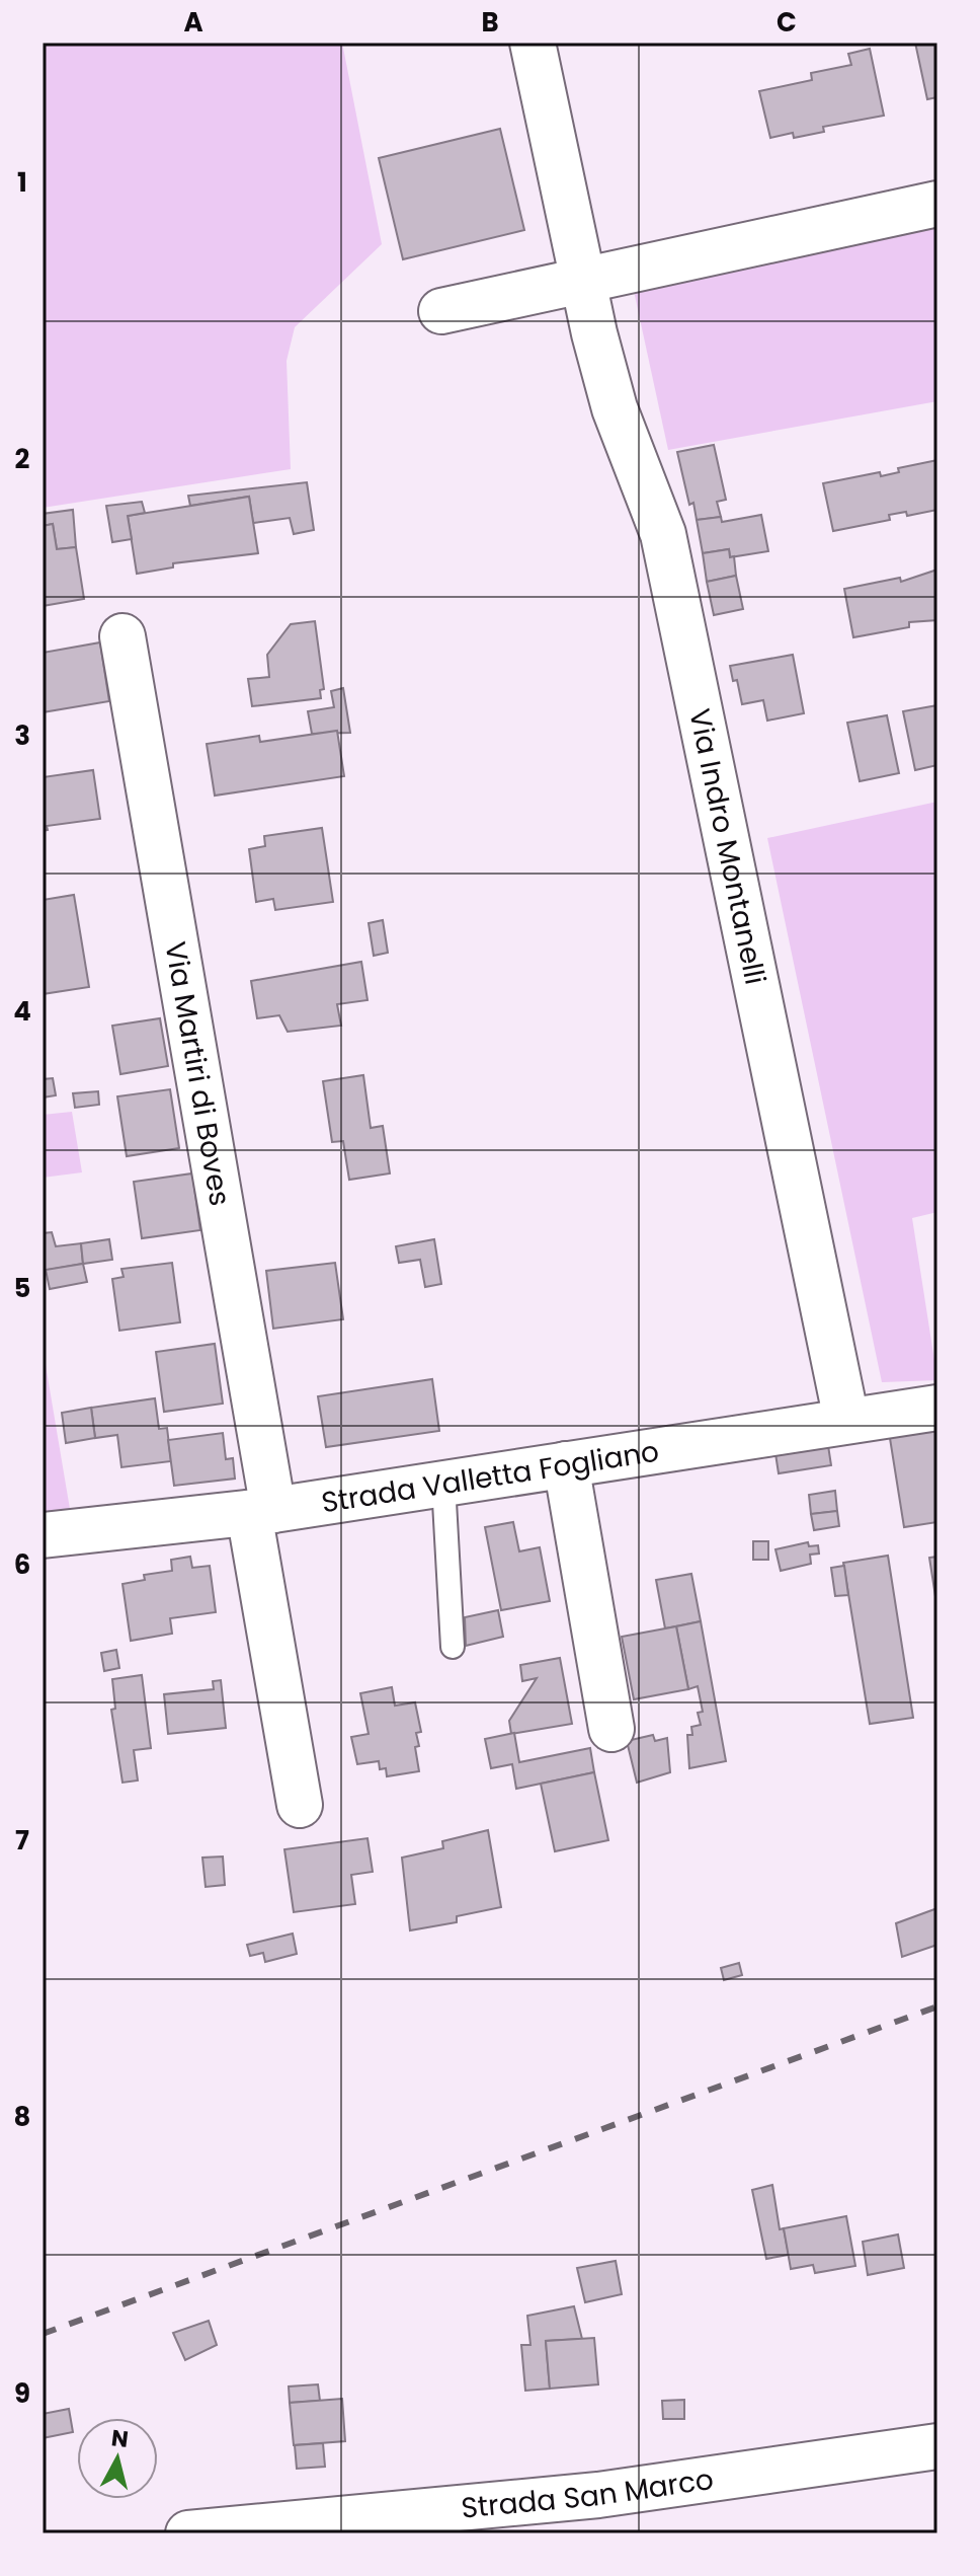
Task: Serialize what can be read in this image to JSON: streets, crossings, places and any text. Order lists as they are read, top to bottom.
{
  "streets": {
    "street": [
      "Via Indro Montanelli",
      "Via Martiri di Boves",
      "Strada Valletta Fogliano",
      "Strada San Marco"
    ]
  },
  "crossings": [
    ["Via Indro Montanelli", "Strada Valletta Fogliano"],
    ["Via Martiri di Boves", "Strada Valletta Fogliano"]
  ],
  "north": "top",
  "grid": {
    "columns": ["A", "B", "C"],
    "rows": [
      "1",
      "2",
      "3",
      "4",
      "5",
      "6",
      "7",
      "8",
      "9"
    ]
  }
}
